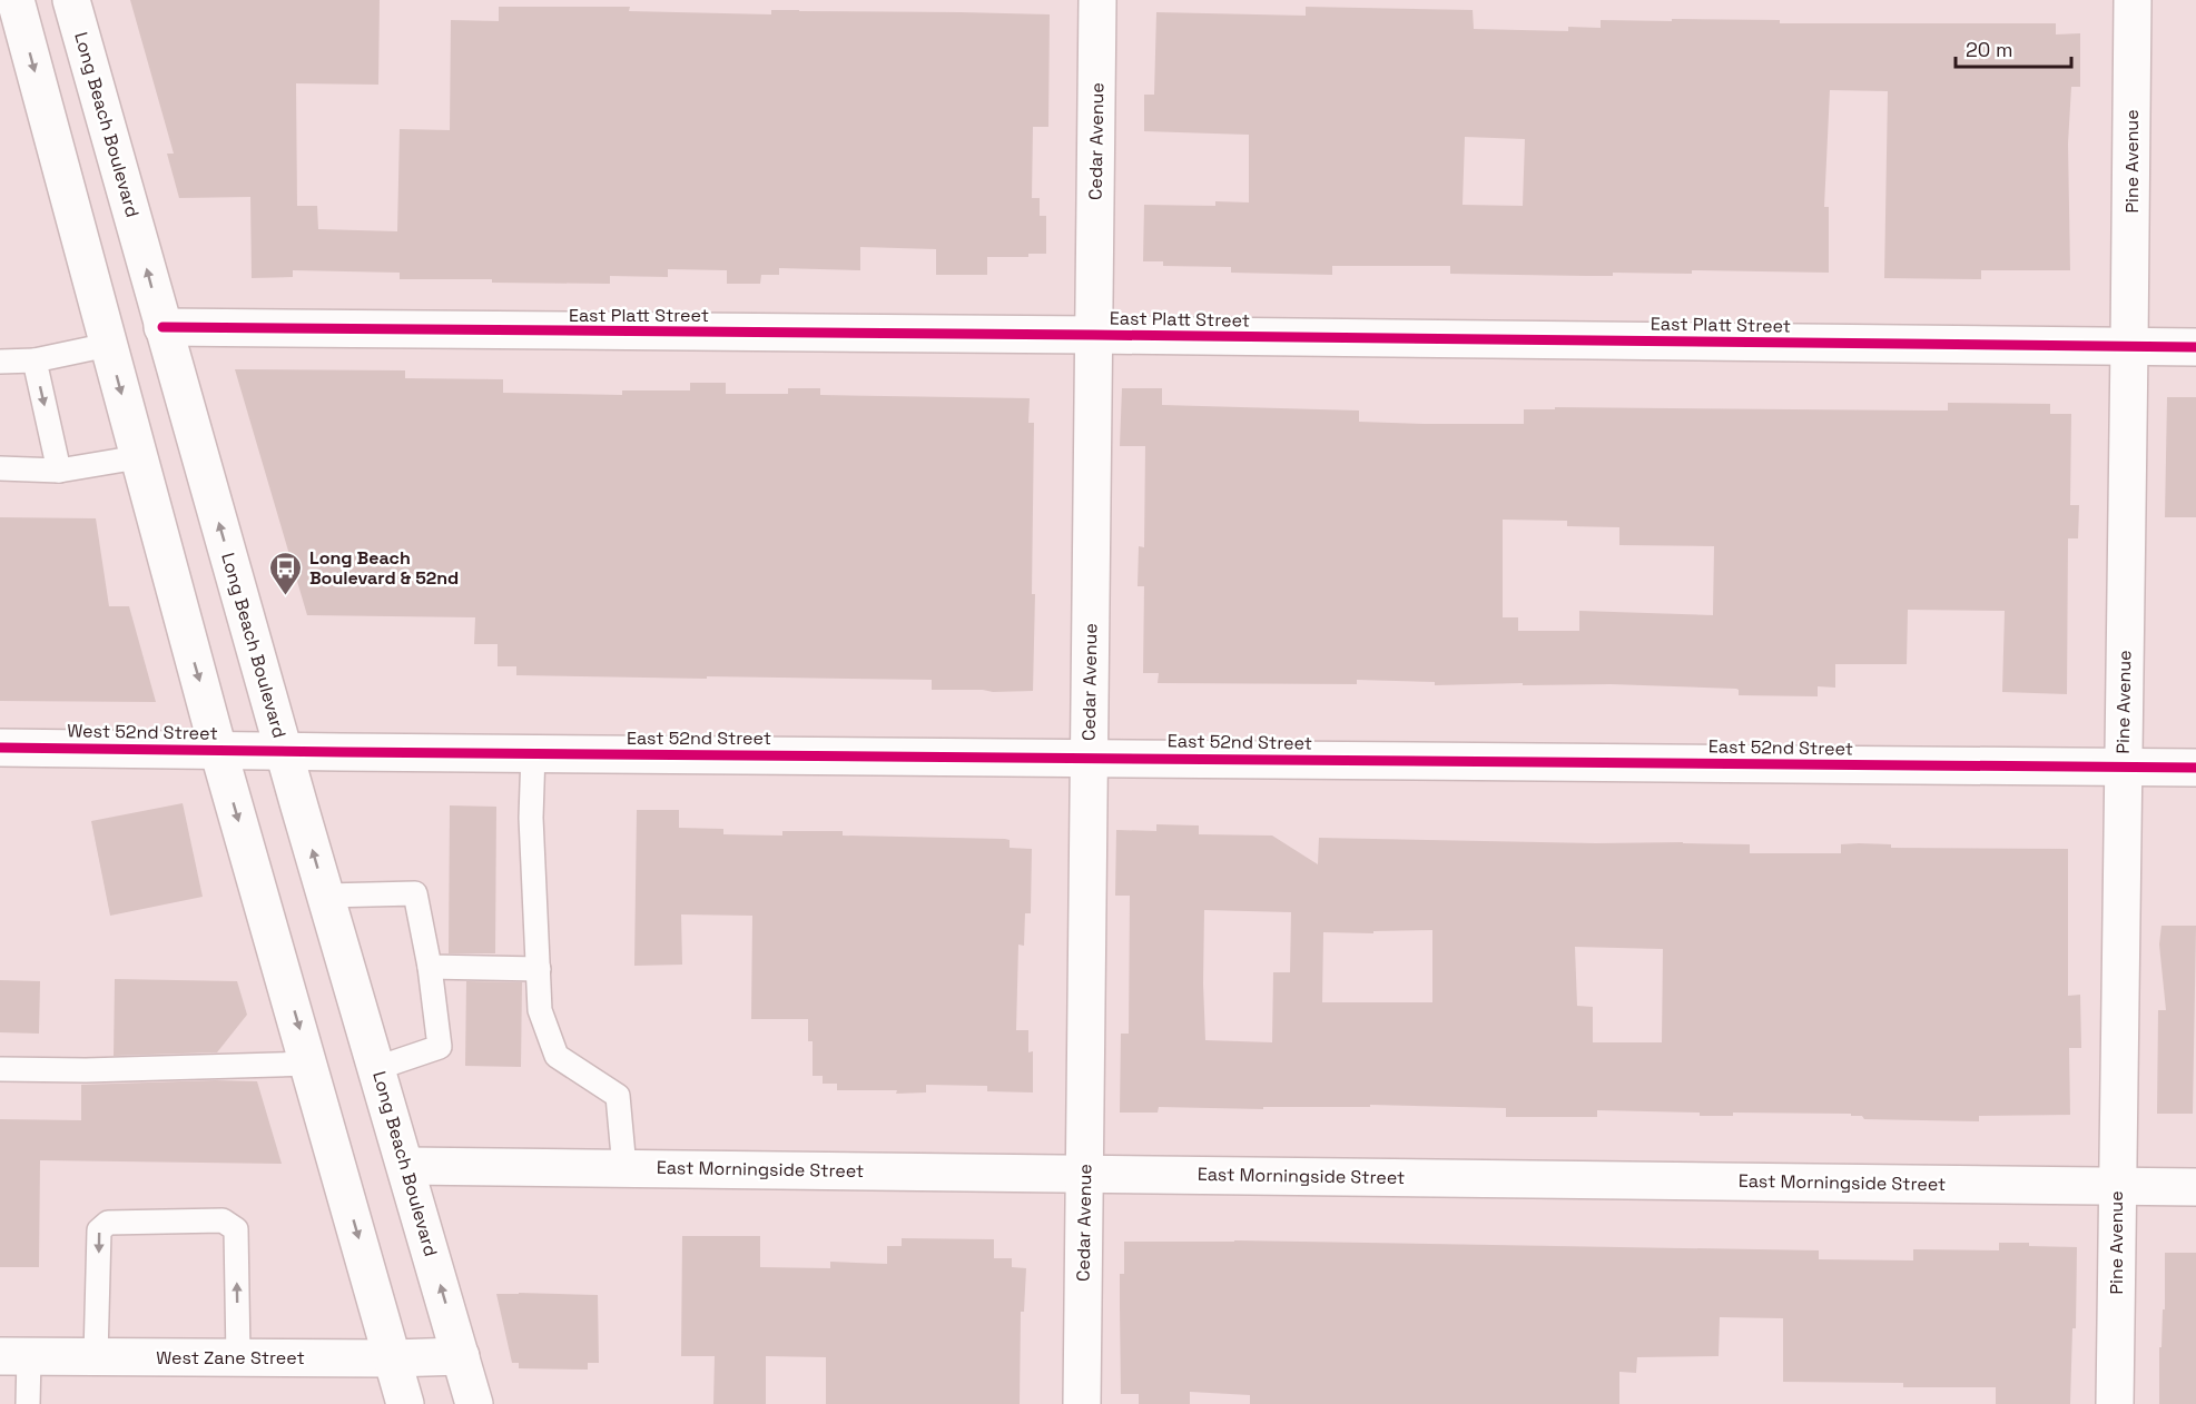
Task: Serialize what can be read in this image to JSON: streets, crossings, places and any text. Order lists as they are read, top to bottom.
{
  "streets": {
    "street": [
      "Long Beach Boulevard",
      "Cedar Avenue",
      "Pine Avenue",
      "East Platt Street",
      "West 52nd Street",
      "East 52nd Street",
      "East Morningside Street",
      "West Zane Street"
    ]
  },
  "crossings": [
    ["Long Beach Boulevard", "East Platt Street"],
    ["Long Beach Boulevard", "West 52nd Street"],
    ["Long Beach Boulevard", "East 52nd Street"],
    ["Long Beach Boulevard", "East Morningside Street"],
    ["Long Beach Boulevard", "West Zane Street"],
    ["Cedar Avenue", "East Platt Street"],
    ["Cedar Avenue", "East 52nd Street"],
    ["Cedar Avenue", "East Morningside Street"],
    ["Pine Avenue", "East Platt Street"],
    ["Pine Avenue", "East 52nd Street"],
    ["Pine Avenue", "East Morningside Street"],
    ["West 52nd Street", "East 52nd Street"]
  ],
  "places": {
    "bus stop": ["Long Beach Boulevard & 52nd"]
  },
  "scale_bar": "20 m"
}
